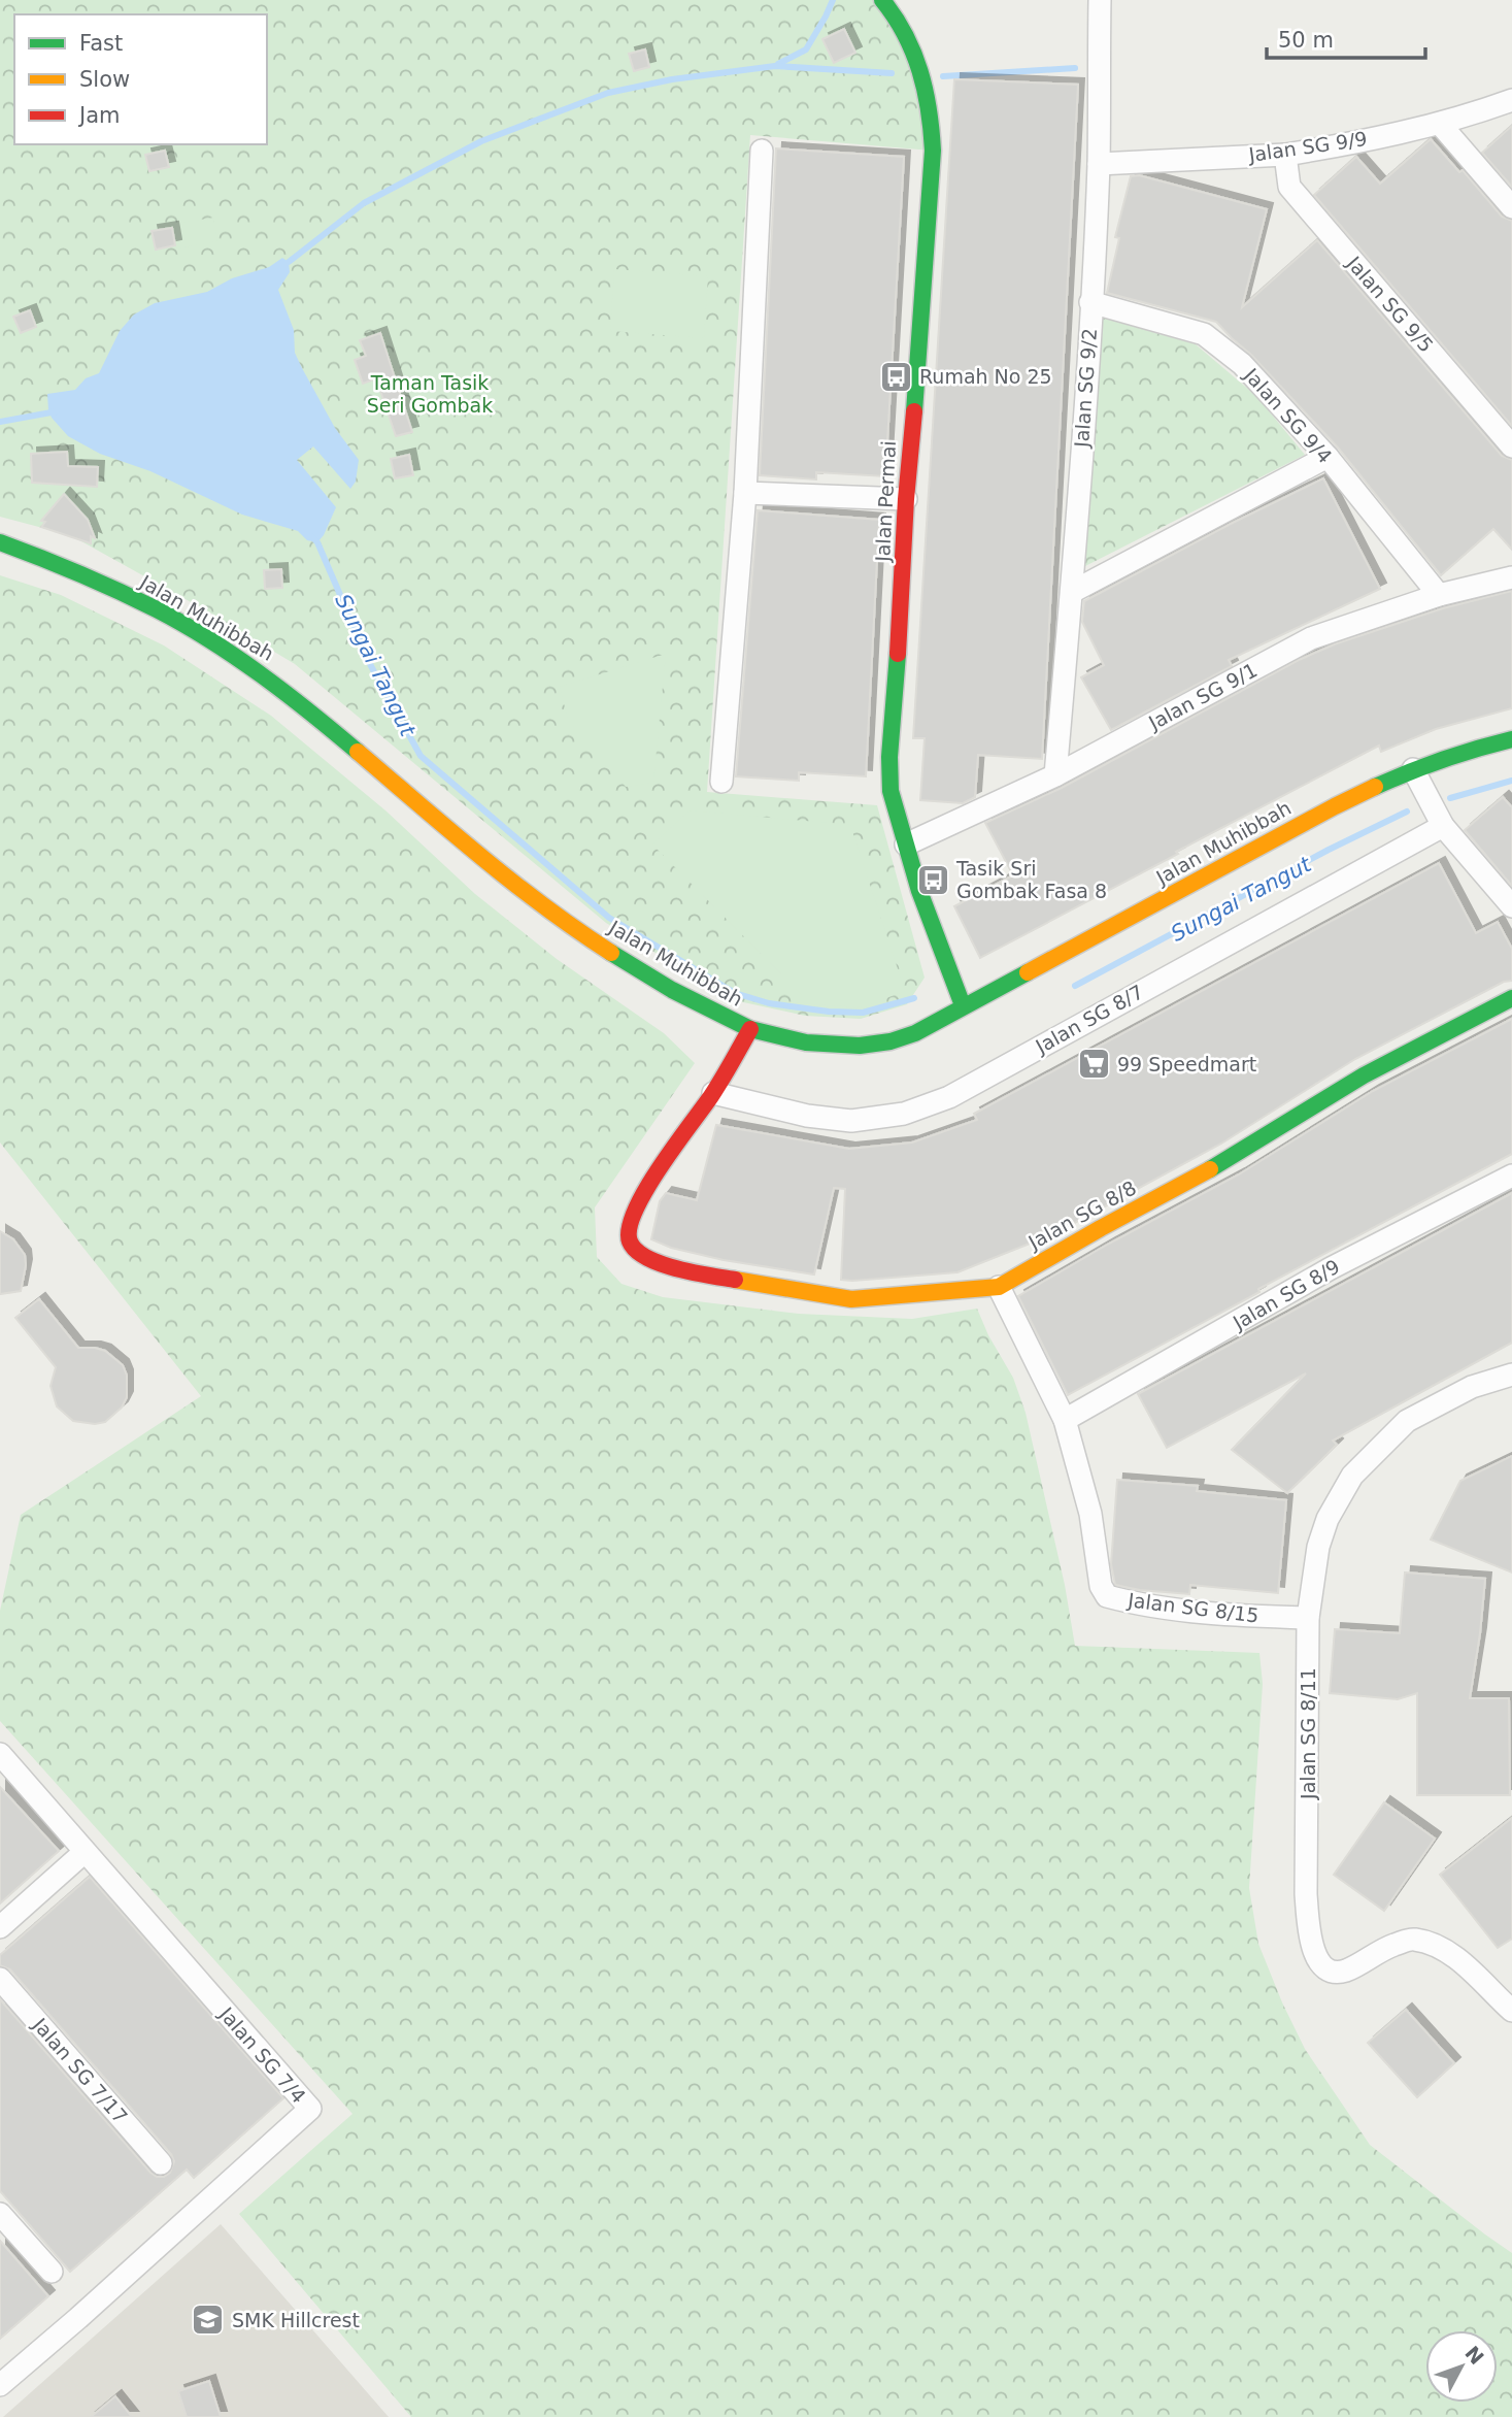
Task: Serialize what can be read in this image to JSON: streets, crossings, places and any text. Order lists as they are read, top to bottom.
{
  "streets": {
    "street": [
      "Jalan SG 9/9",
      "Jalan SG 9/5",
      "Jalan SG 9/2",
      "Jalan SG 9/4",
      "Jalan Permai",
      "Jalan Muhibbah",
      "Jalan SG 9/1",
      "Jalan SG 8/7",
      "Jalan SG 8/8",
      "Jalan SG 8/9",
      "Jalan SG 8/15",
      "Jalan SG 8/11",
      "Jalan SG 7/4",
      "Jalan SG 7/17"
    ]
  },
  "crossings": [
    ["Jalan SG 9/9", "Jalan SG 9/5"],
    ["Jalan SG 9/9", "Jalan SG 9/2"],
    ["Jalan SG 9/2", "Jalan SG 9/4"],
    ["Jalan SG 9/2", "Jalan SG 9/1"],
    ["Jalan SG 9/4", "Jalan SG 9/1"],
    ["Jalan Permai", "Jalan Muhibbah"],
    ["Jalan Permai", "Jalan SG 9/1"],
    ["Jalan SG 8/7", "Jalan SG 8/8"],
    ["Jalan SG 8/8", "Jalan SG 8/15"],
    ["Jalan SG 8/9", "Jalan SG 8/15"],
    ["Jalan SG 8/15", "Jalan SG 8/11"]
  ],
  "water": ["Sungai Tangut"],
  "parks": ["Taman Tasik Seri Gombak"],
  "places": {
    "bus stop": ["Rumah No 25", "Tasik Sri Gombak Fasa 8"],
    "supermarket": ["99 Speedmart"],
    "school or university": ["SMK Hillcrest"]
  },
  "legend": ["Fast", "Slow", "Jam"],
  "scale_bar": "50 m",
  "north": "top right"
}
